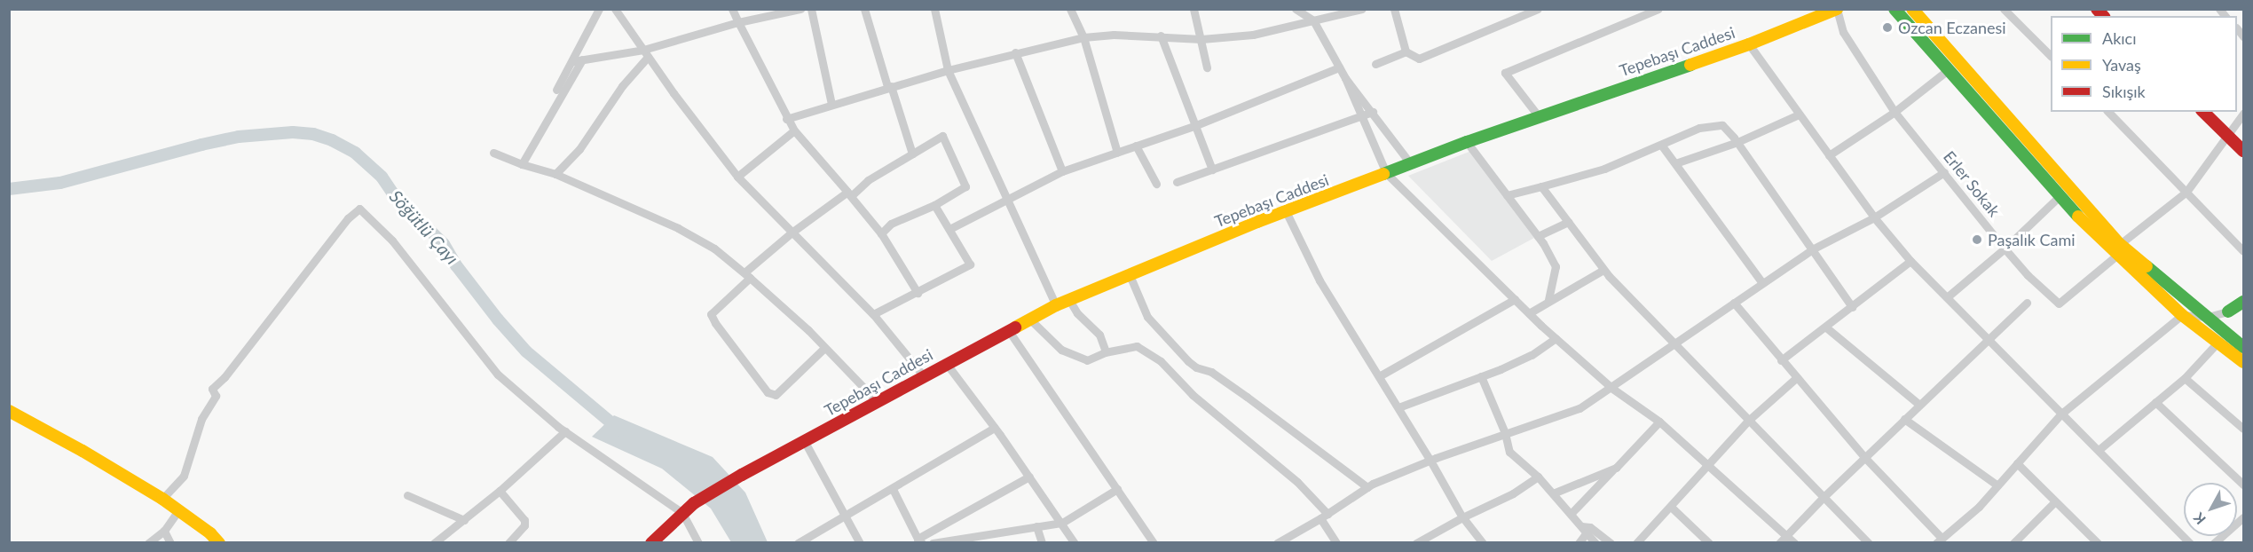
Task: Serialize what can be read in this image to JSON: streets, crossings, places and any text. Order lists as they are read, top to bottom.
{
  "streets": {
    "main road": ["Tepebaşı Caddesi"],
    "street": ["Erler Sokak"]
  },
  "crossings": [
    ["Tepebaşı Caddesi", "Erler Sokak"]
  ],
  "water": ["Söğütlü Çayı"],
  "places": ["Ozcan Eczanesi", "Paşalık Cami"],
  "legend": ["Akıcı", "Yavaş", "Sıkışık"],
  "north": "bottom left"
}
